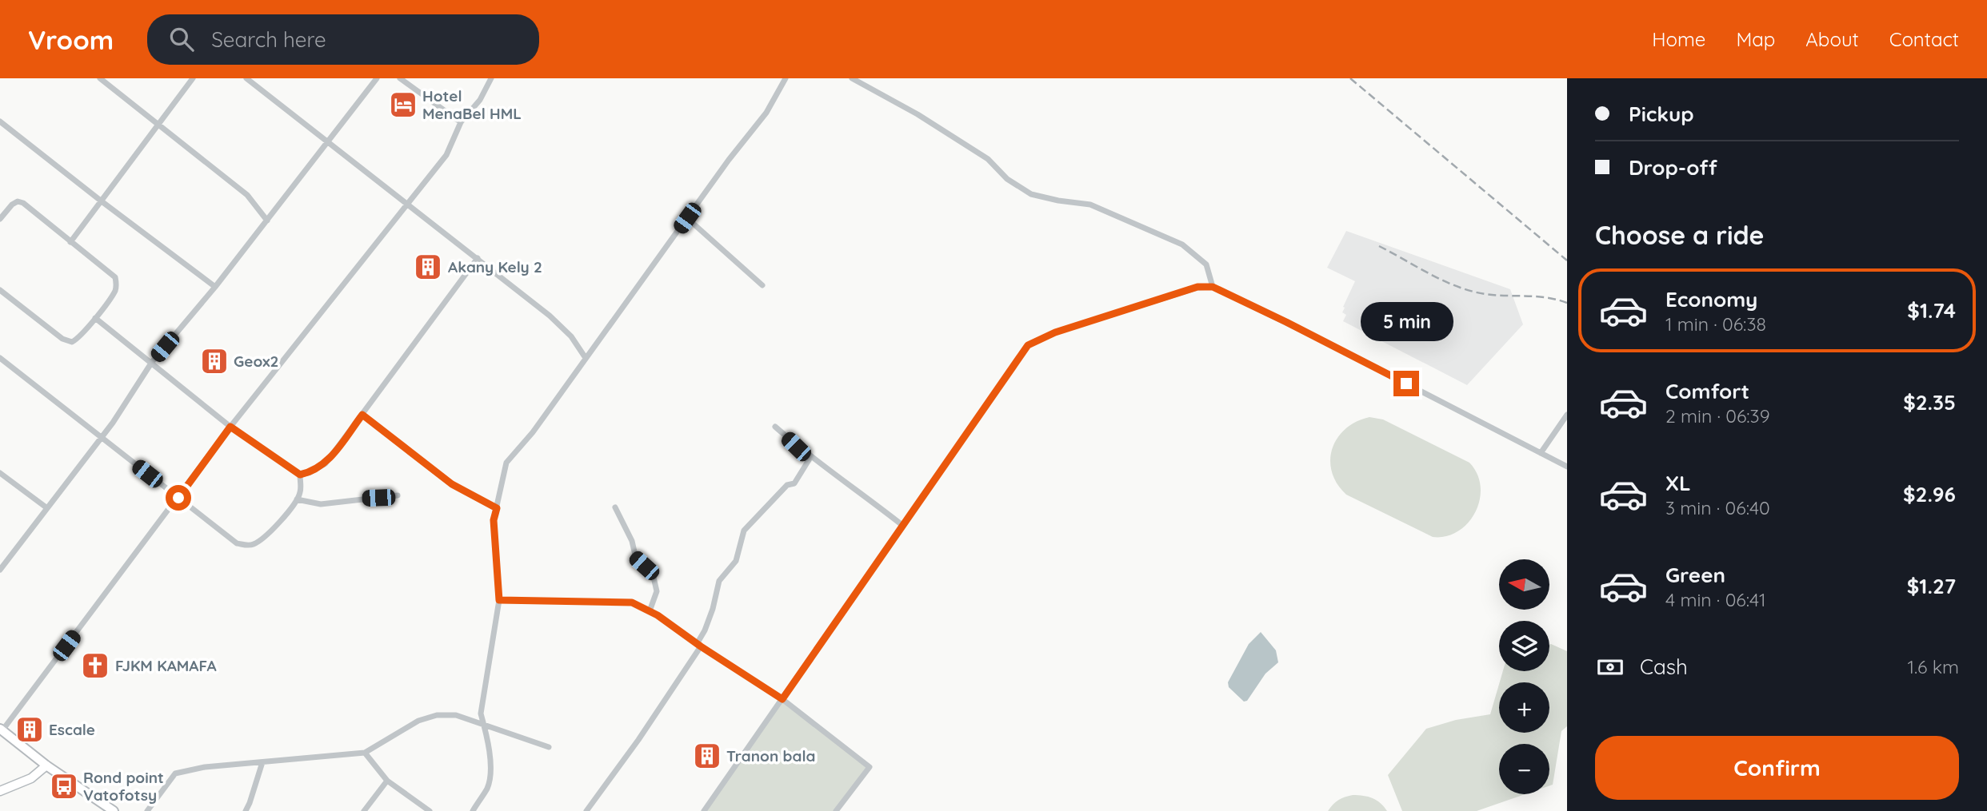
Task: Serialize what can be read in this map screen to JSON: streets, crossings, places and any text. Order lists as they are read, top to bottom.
{
  "places": {
    "hotel": ["Hotel MenaBel HML"],
    "building": [
      "Akany Kely 2",
      "Geox2",
      "Escale",
      "Tranon bala"
    ],
    "church": ["FJKM KAMAFA"],
    "bus stop": ["Rond point Vatofotsy"]
  },
  "north": "left",
  "page": {
    "header": "Vroom",
    "search": "Search here",
    "nav": [
      "Home",
      "Map",
      "About",
      "Contact"
    ],
    "banner": ["Pickup", "Drop-off"],
    "heading": "Choose a ride",
    "list": [
      {
        "name": "Economy",
        "note": "1 min · 06:38",
        "value": "$1.74"
      },
      {
        "name": "Comfort",
        "note": "2 min · 06:39",
        "value": "$2.35"
      },
      {
        "name": "XL",
        "note": "3 min · 06:40",
        "value": "$2.96"
      },
      {
        "name": "Green",
        "note": "4 min · 06:41",
        "value": "$1.27"
      }
    ],
    "bubble": "5 min",
    "map_buttons": ["+", "−"],
    "pay": ["Cash", "1.6 km"],
    "buttons": "Confirm"
  }
}
